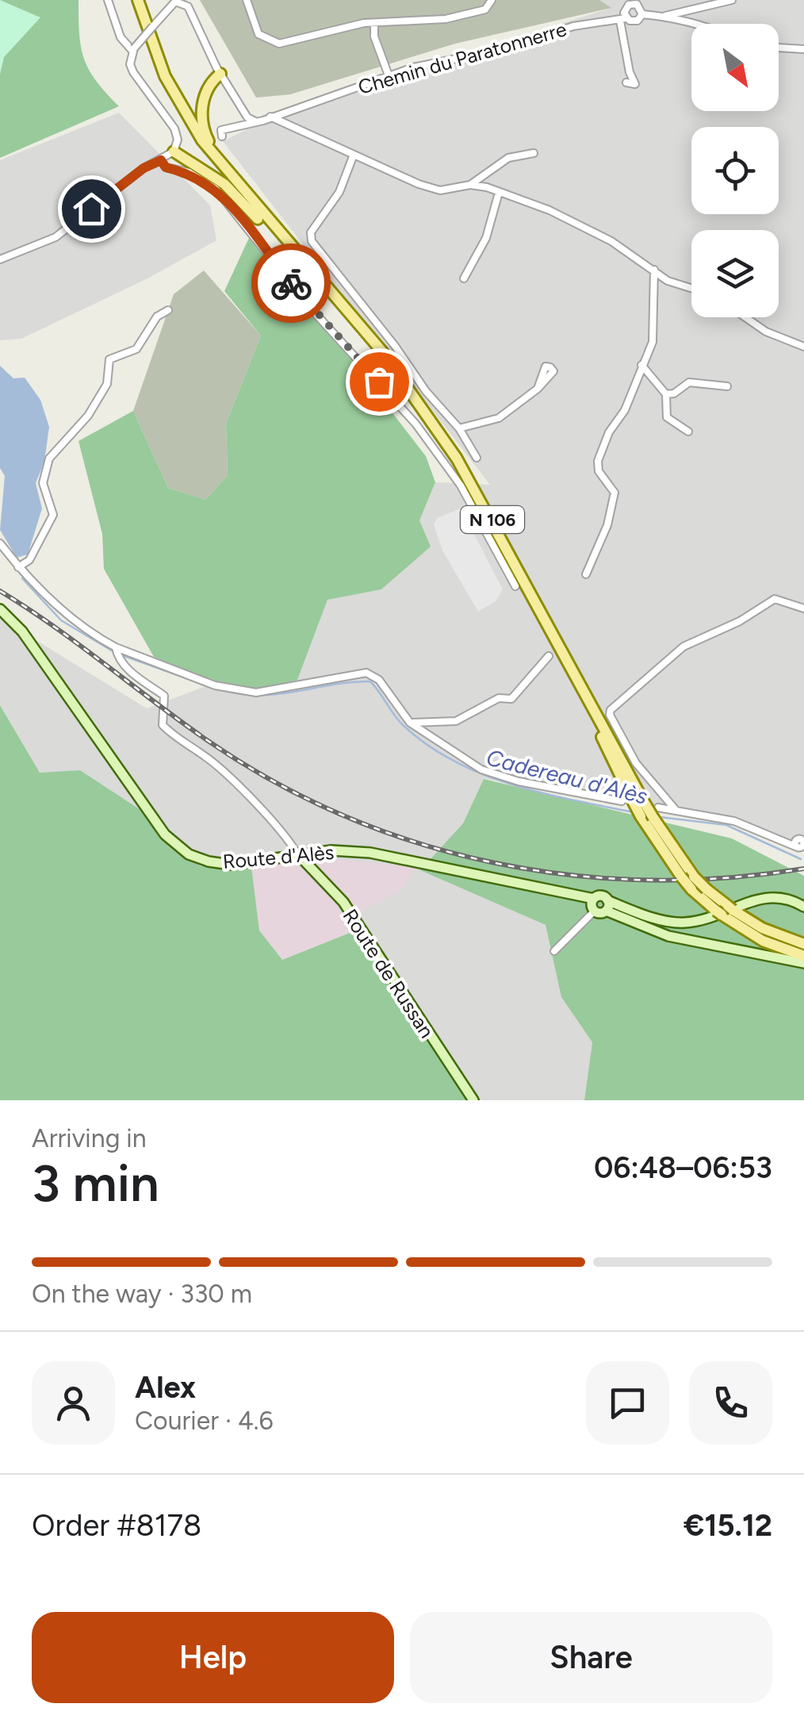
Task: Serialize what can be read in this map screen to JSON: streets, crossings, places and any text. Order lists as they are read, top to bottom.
{
  "streets": {
    "main road": ["N 106", "Route d'Alès", "Route de Russan"],
    "street": ["Chemin du Paratonnerre"]
  },
  "crossings": [
    ["Route d'Alès", "Route de Russan"]
  ],
  "water": ["Cadereau d'Alès"],
  "north": "bottom right",
  "page": {
    "heading": ["3 min", "Arriving in", "06:48–06:53"],
    "panel": [
      "Alex",
      "Courier · 4.6",
      "Order #8178",
      "€15.12"
    ],
    "bar": "On the way · 330 m",
    "buttons": ["Help", "Share"]
  }
}
